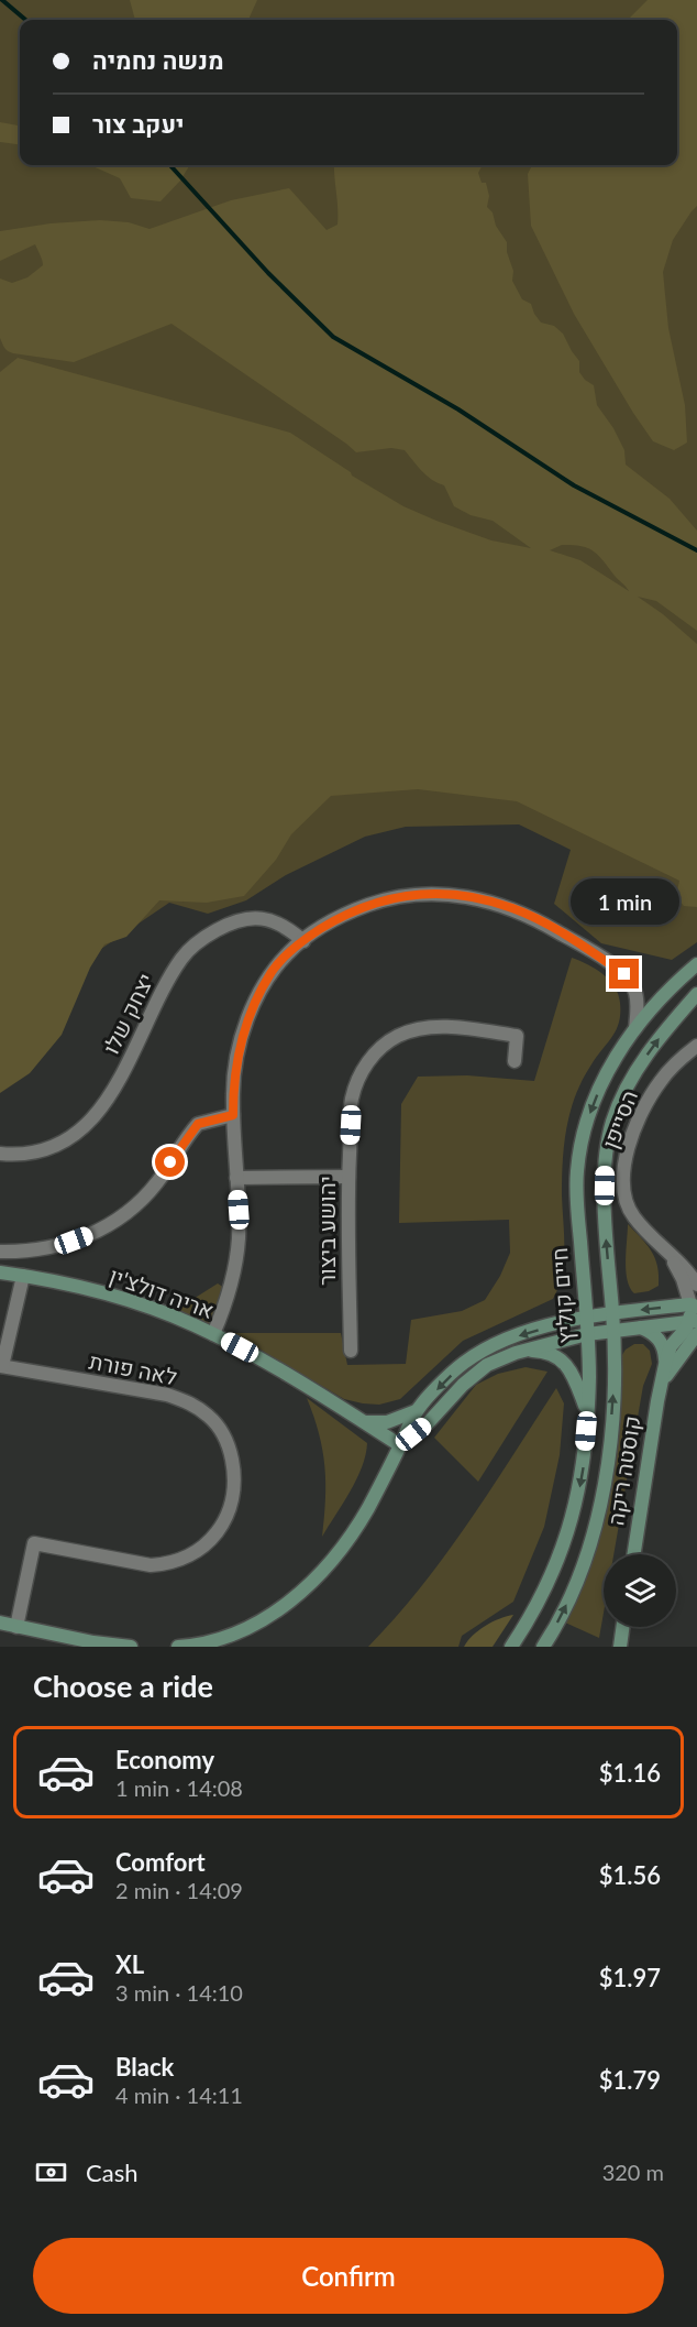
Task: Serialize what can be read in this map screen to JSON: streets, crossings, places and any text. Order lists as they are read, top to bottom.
{
  "streets": {
    "street": [
      "יצחק שלו",
      "הסייפן",
      "יהושע ביצור",
      "אריה דולצ'ין",
      "חיים קוליץ",
      "לאה פורת",
      "קוסטה ריקה"
    ]
  },
  "crossings": [
    ["הסייפן", "קוסטה ריקה"]
  ],
  "page": {
    "banner": ["מנשה נחמיה", "יעקב צור"],
    "bubble": "1 min",
    "heading": "Choose a ride",
    "list": [
      {
        "name": "Economy",
        "note": "1 min · 14:08",
        "value": "$1.16"
      },
      {
        "name": "Comfort",
        "note": "2 min · 14:09",
        "value": "$1.56"
      },
      {
        "name": "XL",
        "note": "3 min · 14:10",
        "value": "$1.97"
      },
      {
        "name": "Black",
        "note": "4 min · 14:11",
        "value": "$1.79"
      }
    ],
    "pay": ["Cash", "320 m"],
    "buttons": "Confirm"
  }
}
